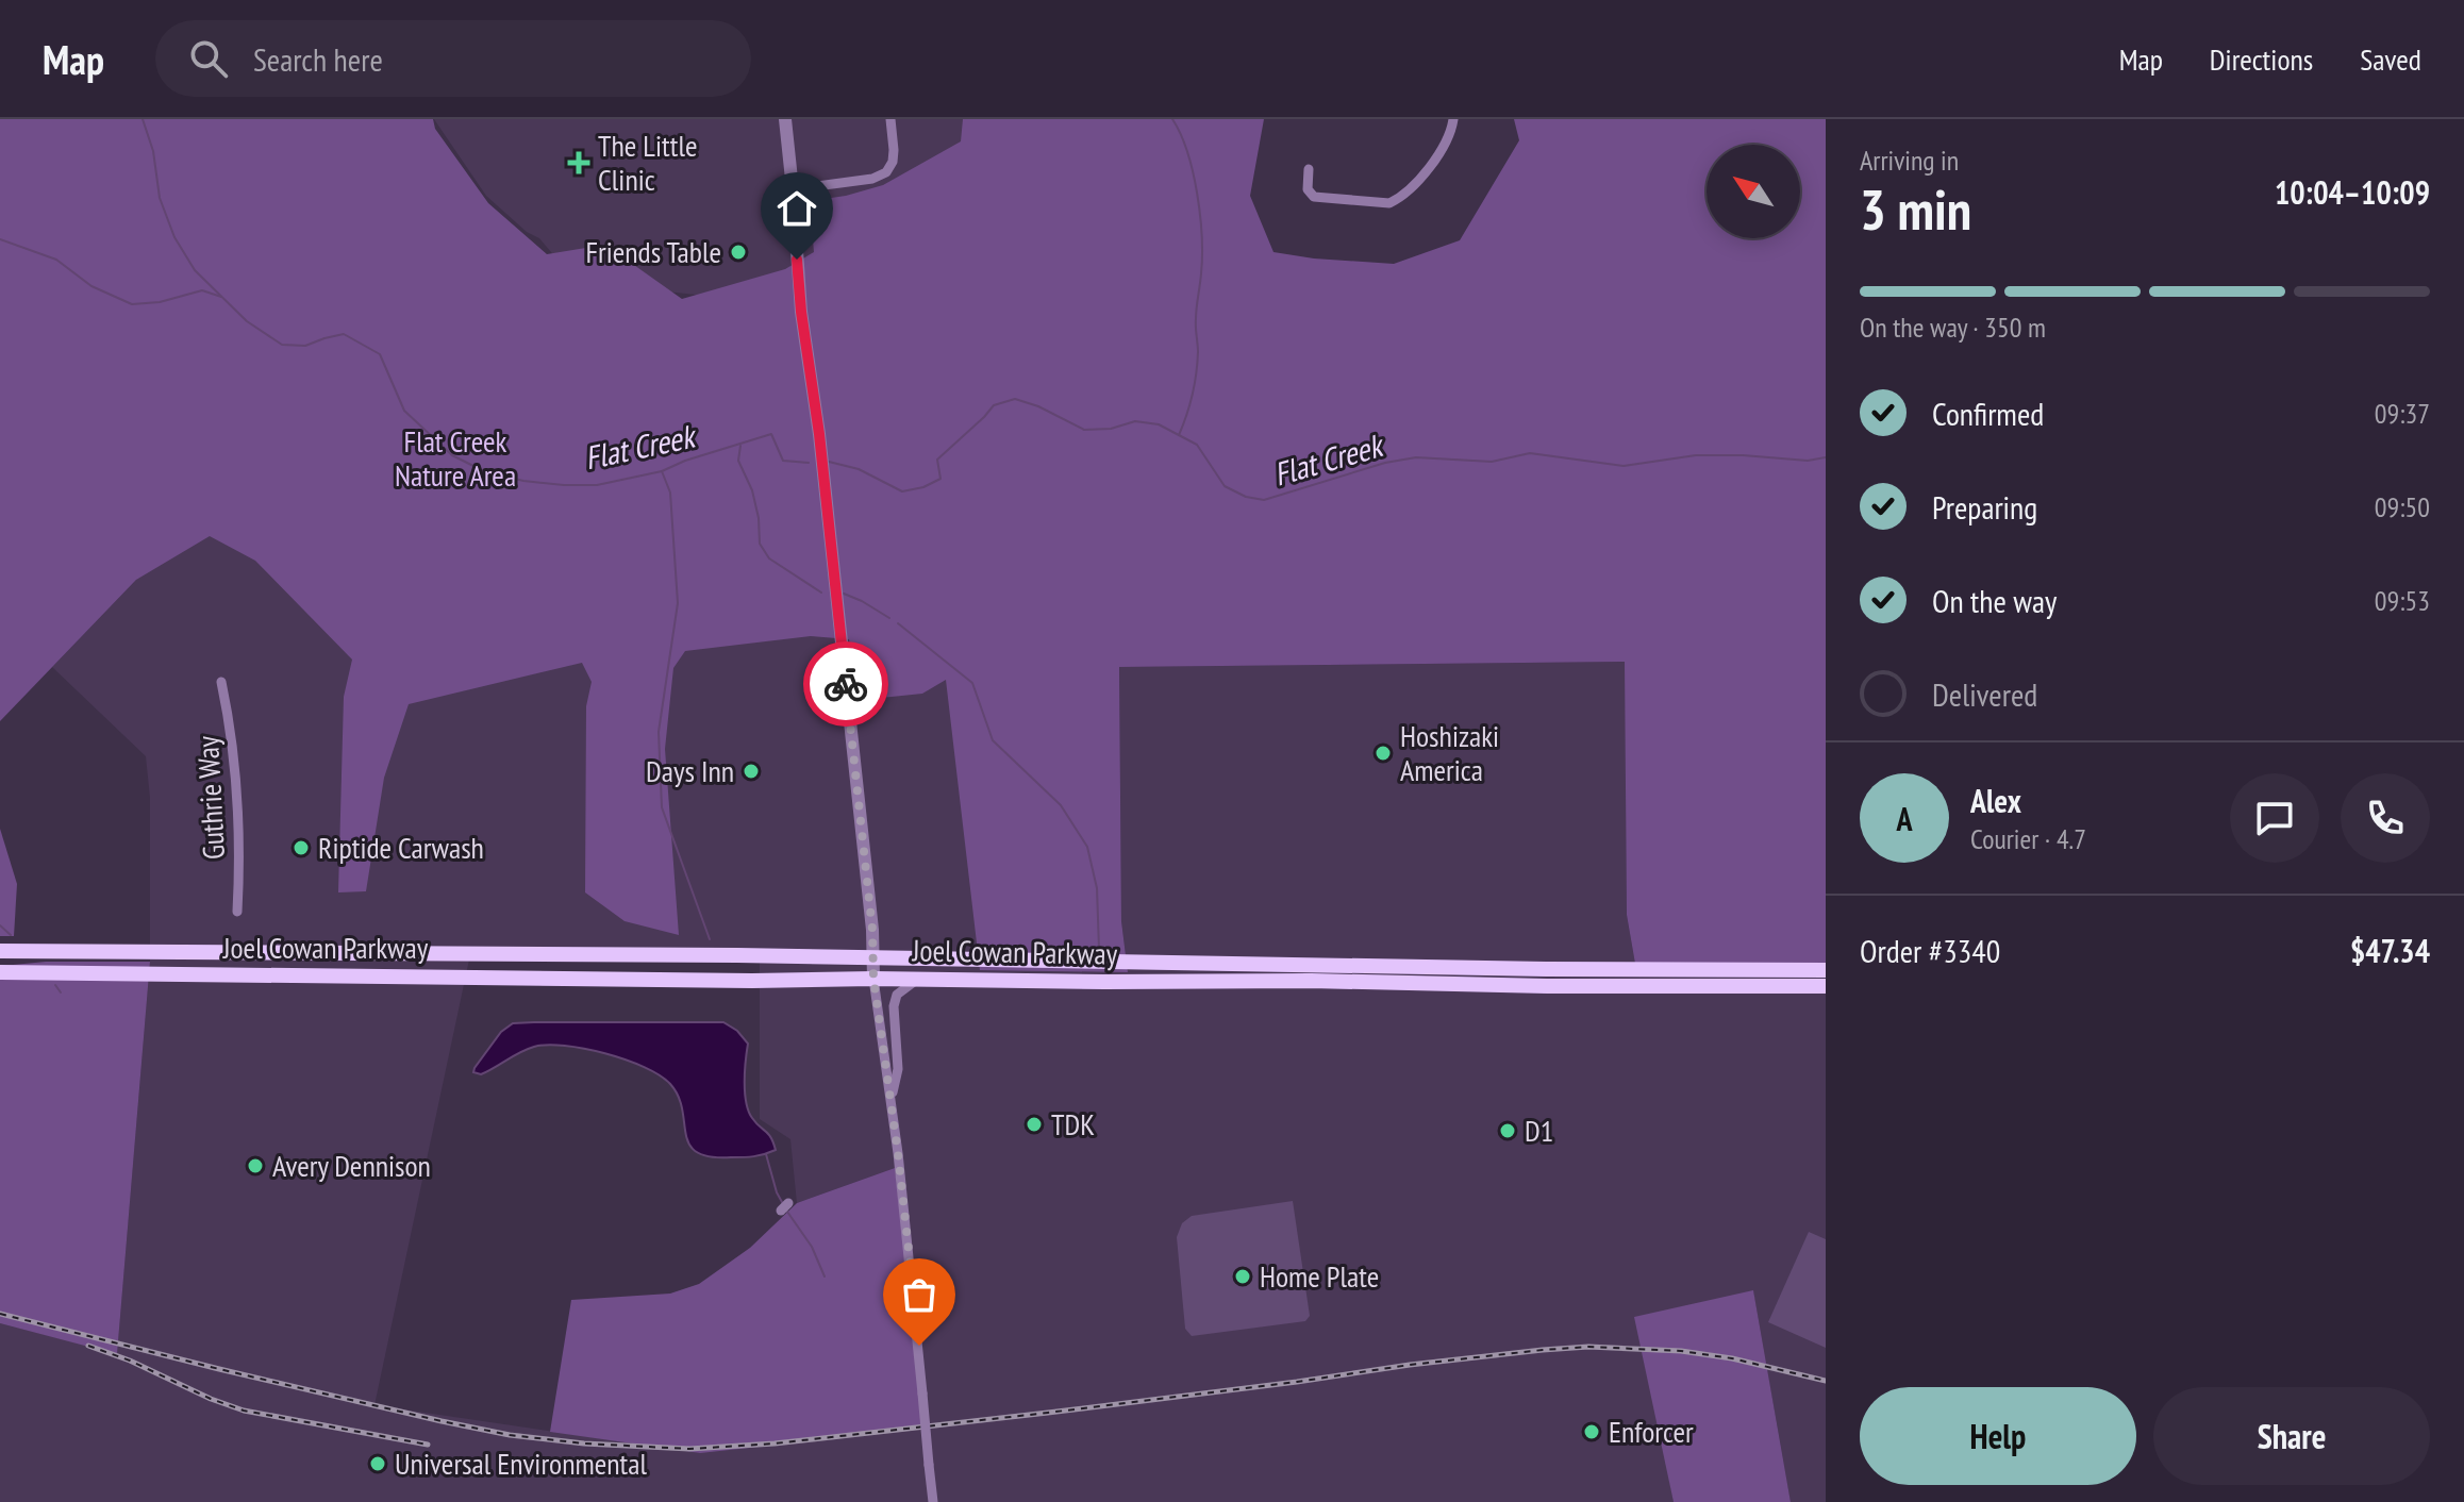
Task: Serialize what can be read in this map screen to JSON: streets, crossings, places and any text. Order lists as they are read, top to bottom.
{
  "streets": {
    "main road": ["Joel Cowan Parkway"],
    "street": ["Guthrie Way"]
  },
  "water": ["Flat Creek"],
  "parks": ["Flat Creek Nature Area"],
  "places": {
    "health": ["The Little Clinic"],
    "other": [
      "Friends Table",
      "Hoshizaki America",
      "Days Inn",
      "Riptide Carwash",
      "TDK",
      "D1",
      "Avery Dennison",
      "Home Plate",
      "Enforcer",
      "Universal Environmental"
    ]
  },
  "north": "top left",
  "page": {
    "header": "Map",
    "search": "Search here",
    "nav": ["Map", "Directions", "Saved"],
    "heading": ["3 min", "Arriving in", "10:04–10:09"],
    "panel": [
      "Alex",
      "Courier · 4.7",
      "Order #3340",
      "$47.34"
    ],
    "bar": "On the way · 350 m",
    "list": [
      ["Confirmed", "09:37"],
      ["Preparing", "09:50"],
      ["On the way", "09:53"],
      "Delivered"
    ],
    "round": "A",
    "buttons": ["Help", "Share"]
  }
}
